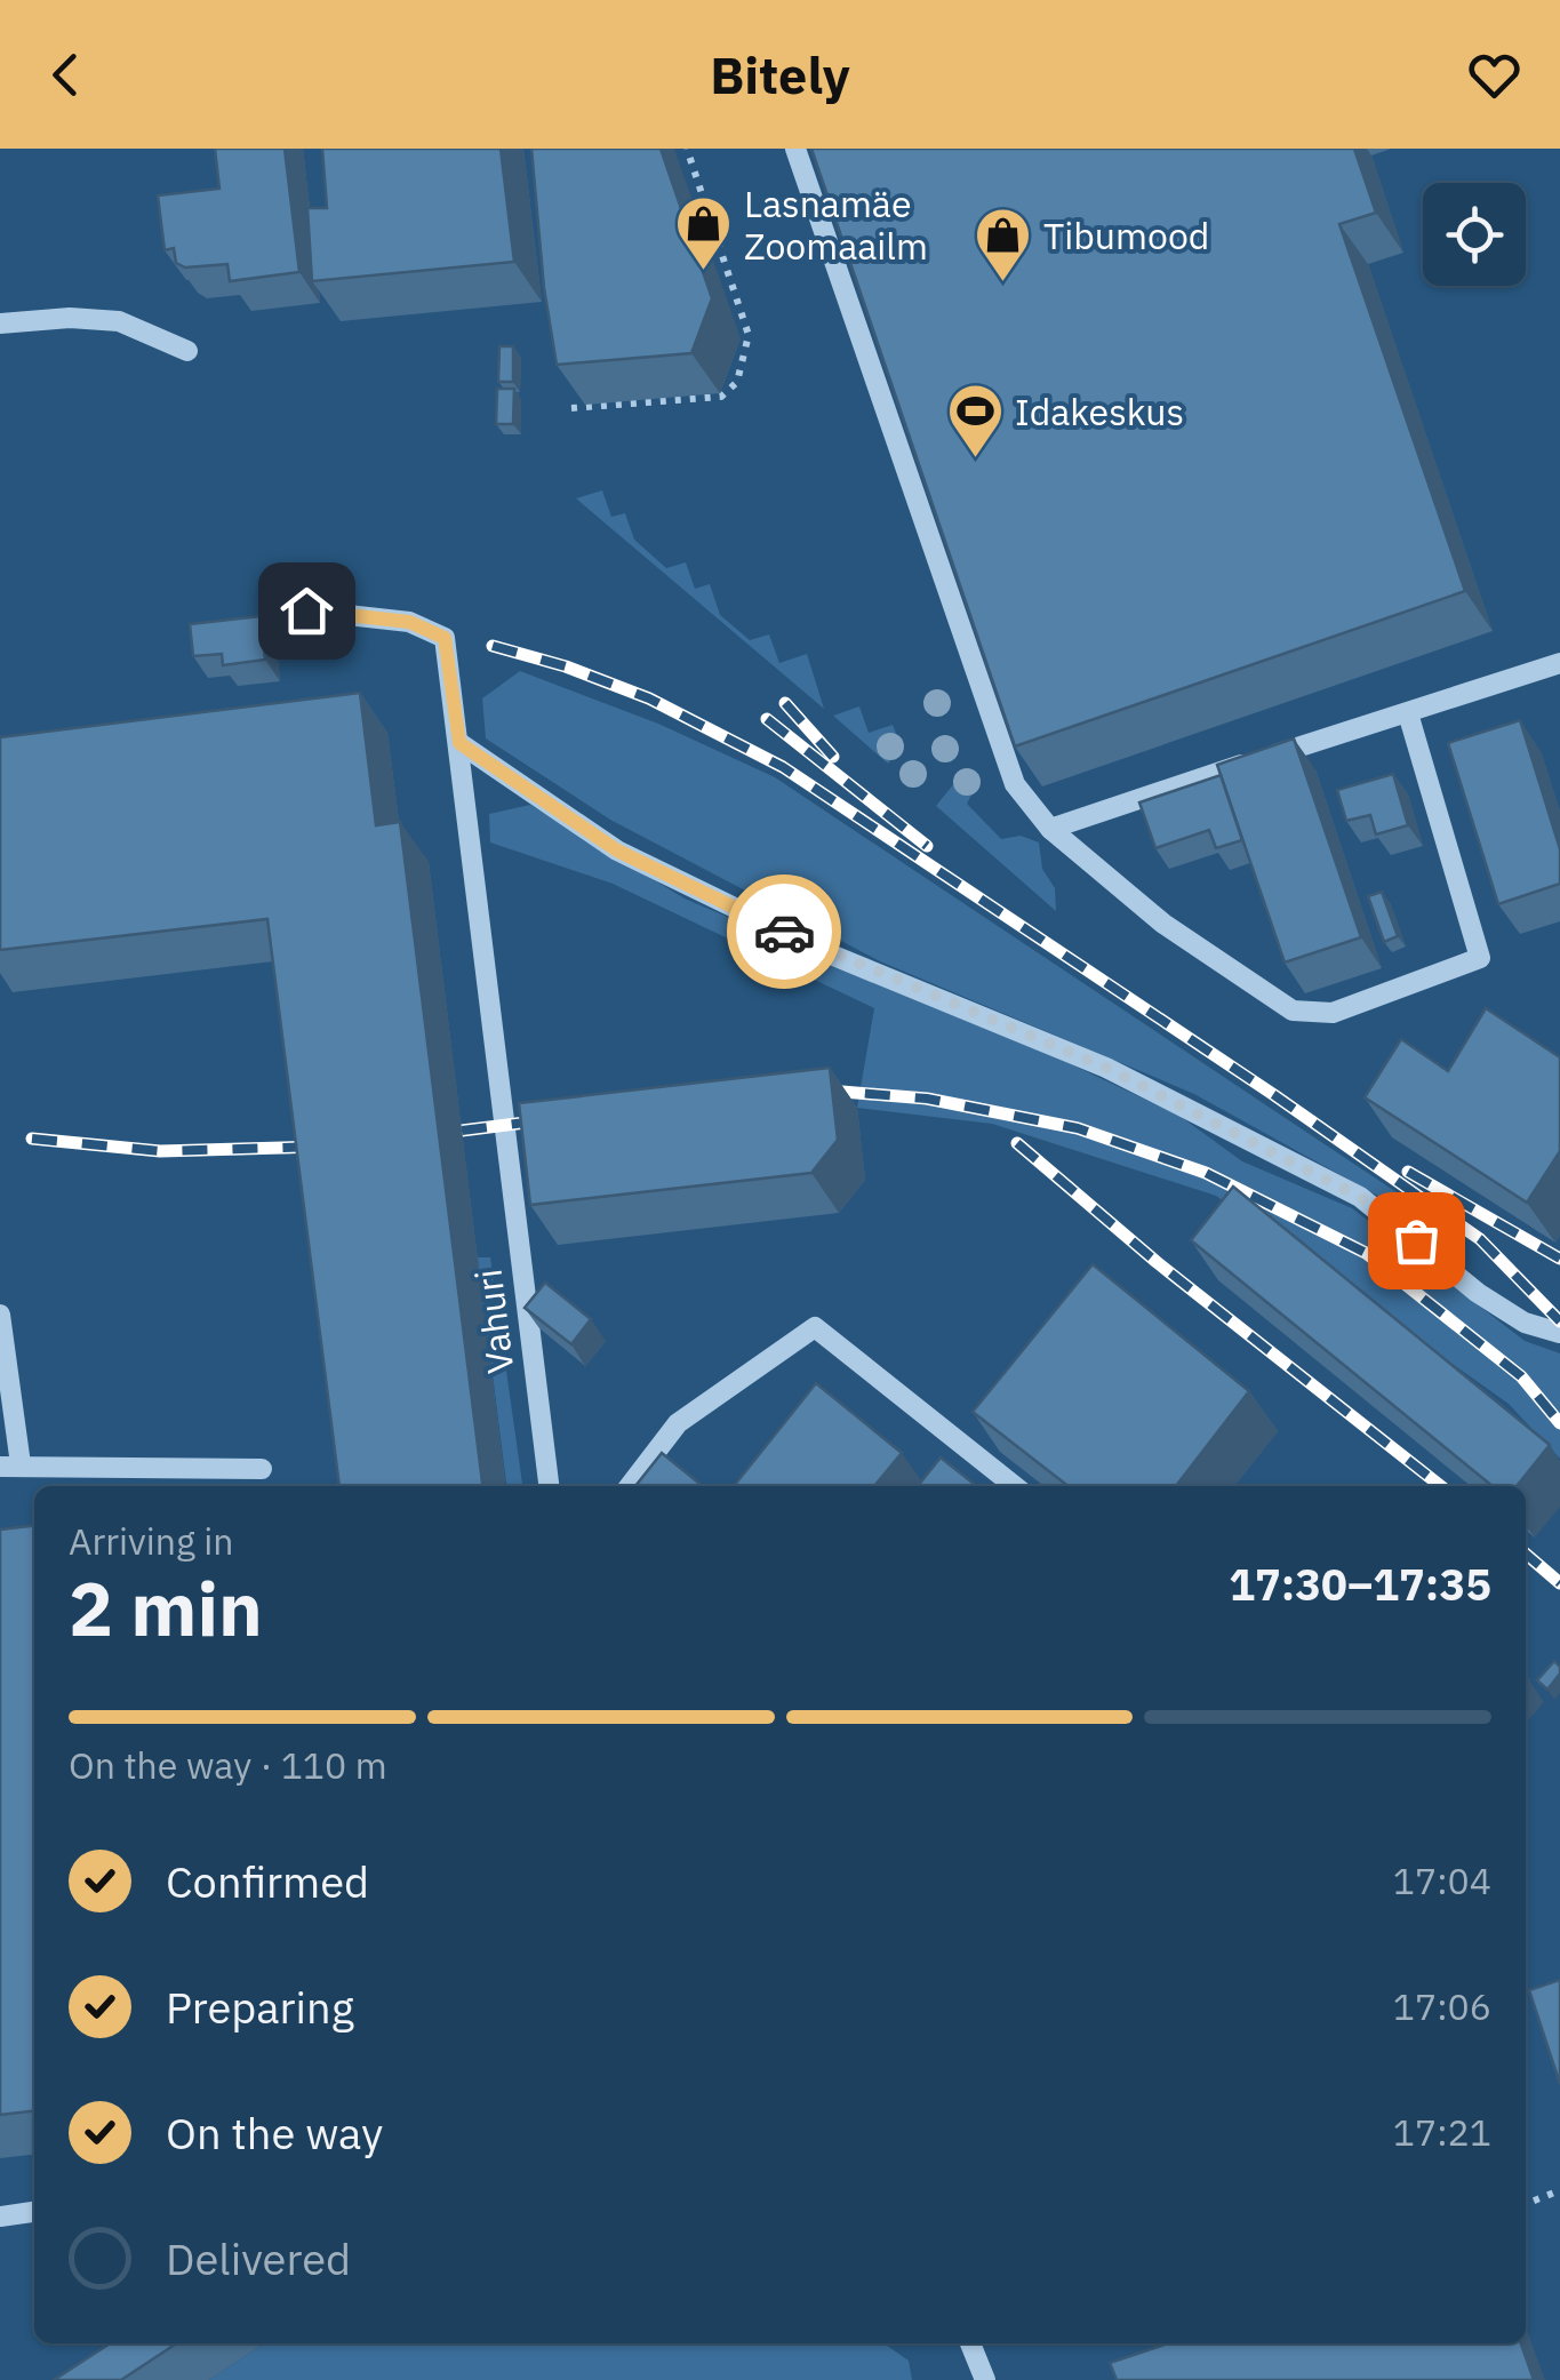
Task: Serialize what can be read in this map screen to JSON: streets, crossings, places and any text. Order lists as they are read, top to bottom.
{
  "streets": {
    "street": ["Vahuri"]
  },
  "places": {
    "shop": ["Lasnamäe Zoomaailm", "Tibumood"],
    "sports": ["Idakeskus"]
  },
  "page": {
    "header": "Bitely",
    "heading": ["2 min", "Arriving in", "17:30–17:35"],
    "bar": "On the way · 110 m",
    "list": [
      ["Confirmed", "17:04"],
      ["Preparing", "17:06"],
      ["On the way", "17:21"],
      "Delivered"
    ]
  }
}
